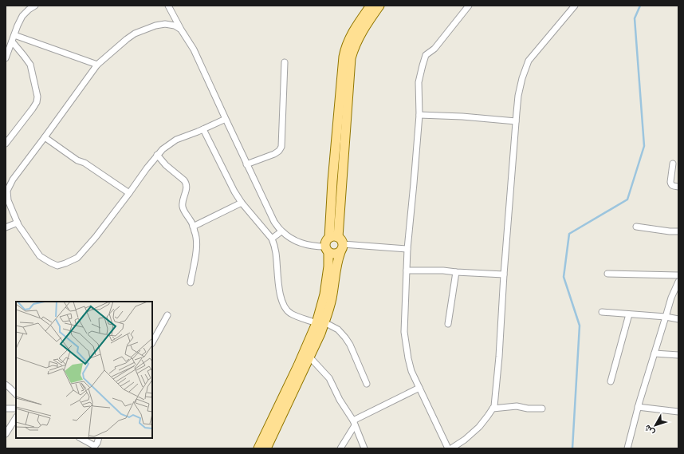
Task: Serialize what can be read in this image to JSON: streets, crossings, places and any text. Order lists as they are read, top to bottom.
{
  "north": "bottom left"
}
